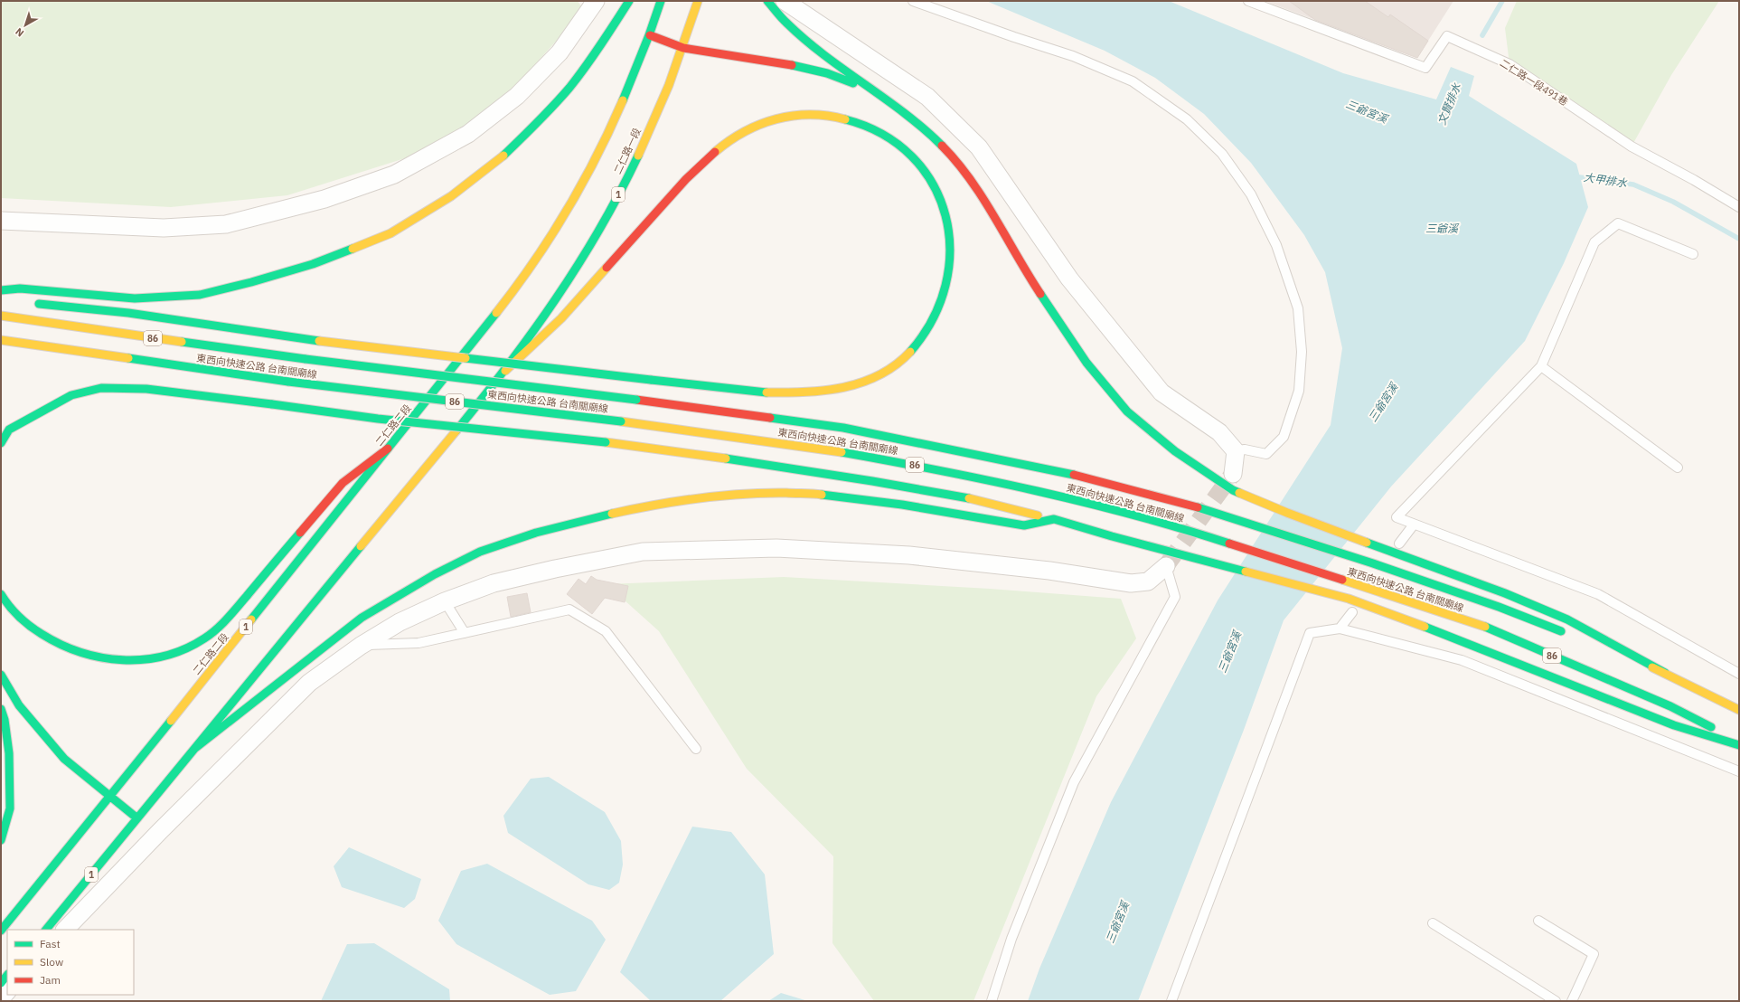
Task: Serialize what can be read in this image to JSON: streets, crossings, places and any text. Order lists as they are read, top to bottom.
{
  "streets": {
    "main road": [
      "二仁路一段",
      "1",
      "86",
      "東西向快速公路 台南關廟線",
      "二仁路二段"
    ],
    "lane": ["二仁路一段491巷"]
  },
  "crossings": [
    ["二仁路一段", "1"],
    ["1", "二仁路二段"]
  ],
  "water": [
    "文賢排水",
    "三爺宮溪",
    "大甲排水",
    "三爺溪"
  ],
  "legend": ["Fast", "Slow", "Jam"],
  "north": "bottom left"
}
